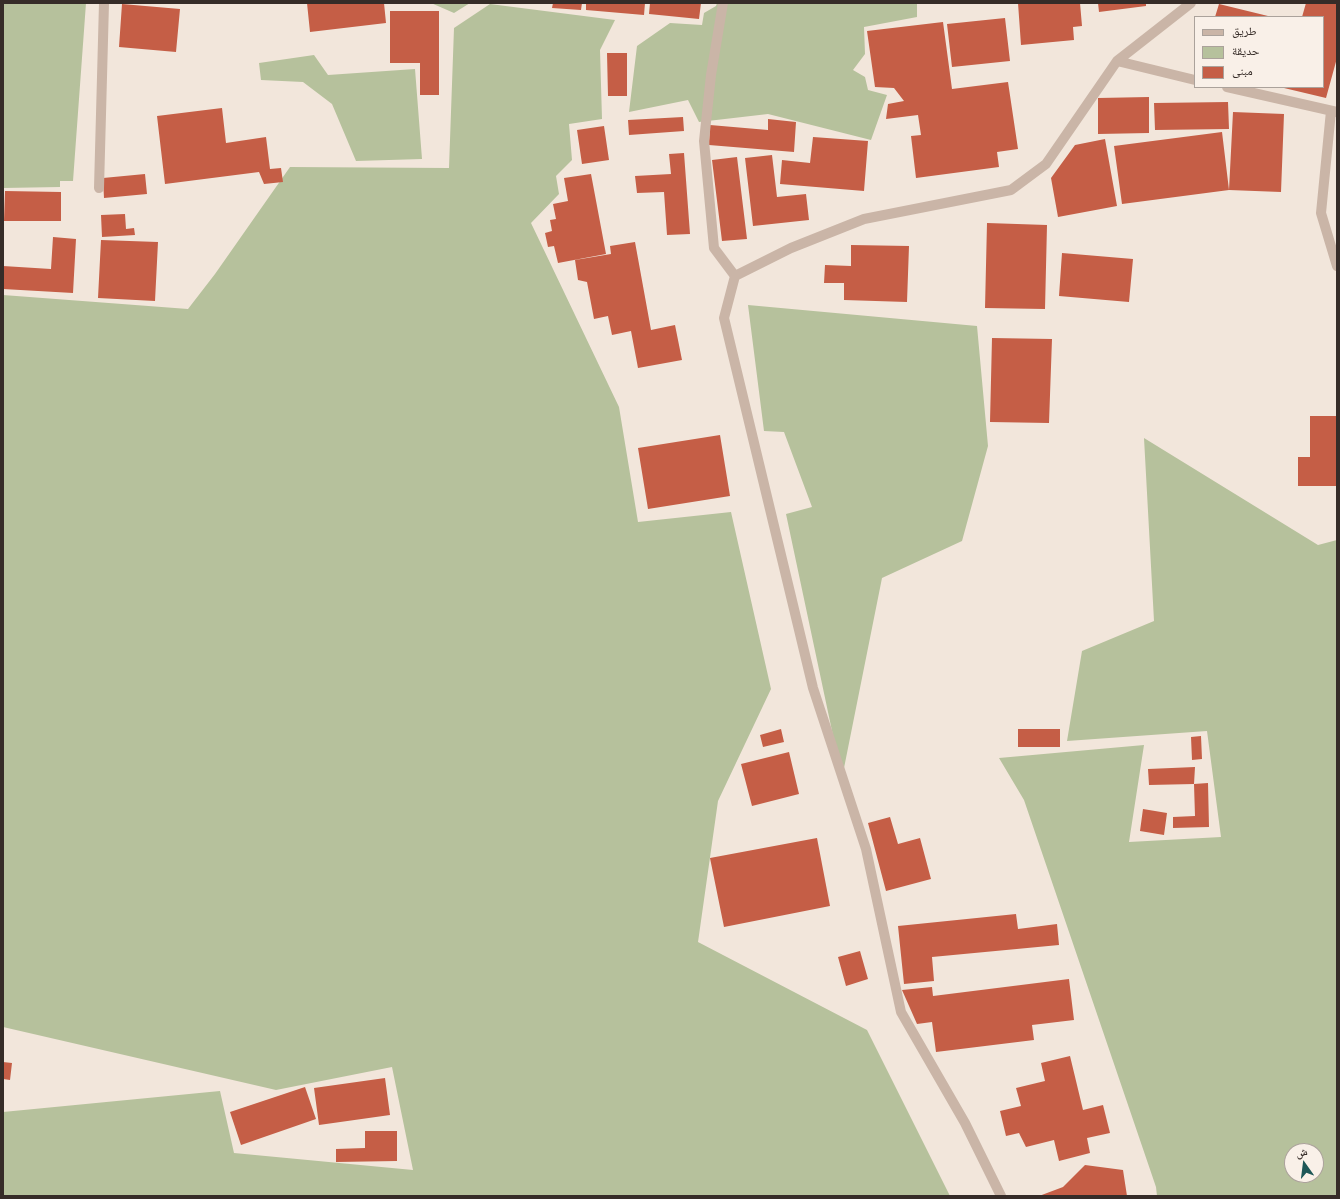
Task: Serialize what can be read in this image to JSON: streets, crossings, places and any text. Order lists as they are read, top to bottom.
{
  "legend": ["طريق", "حديقة", "مبنى"],
  "north": "top"
}
